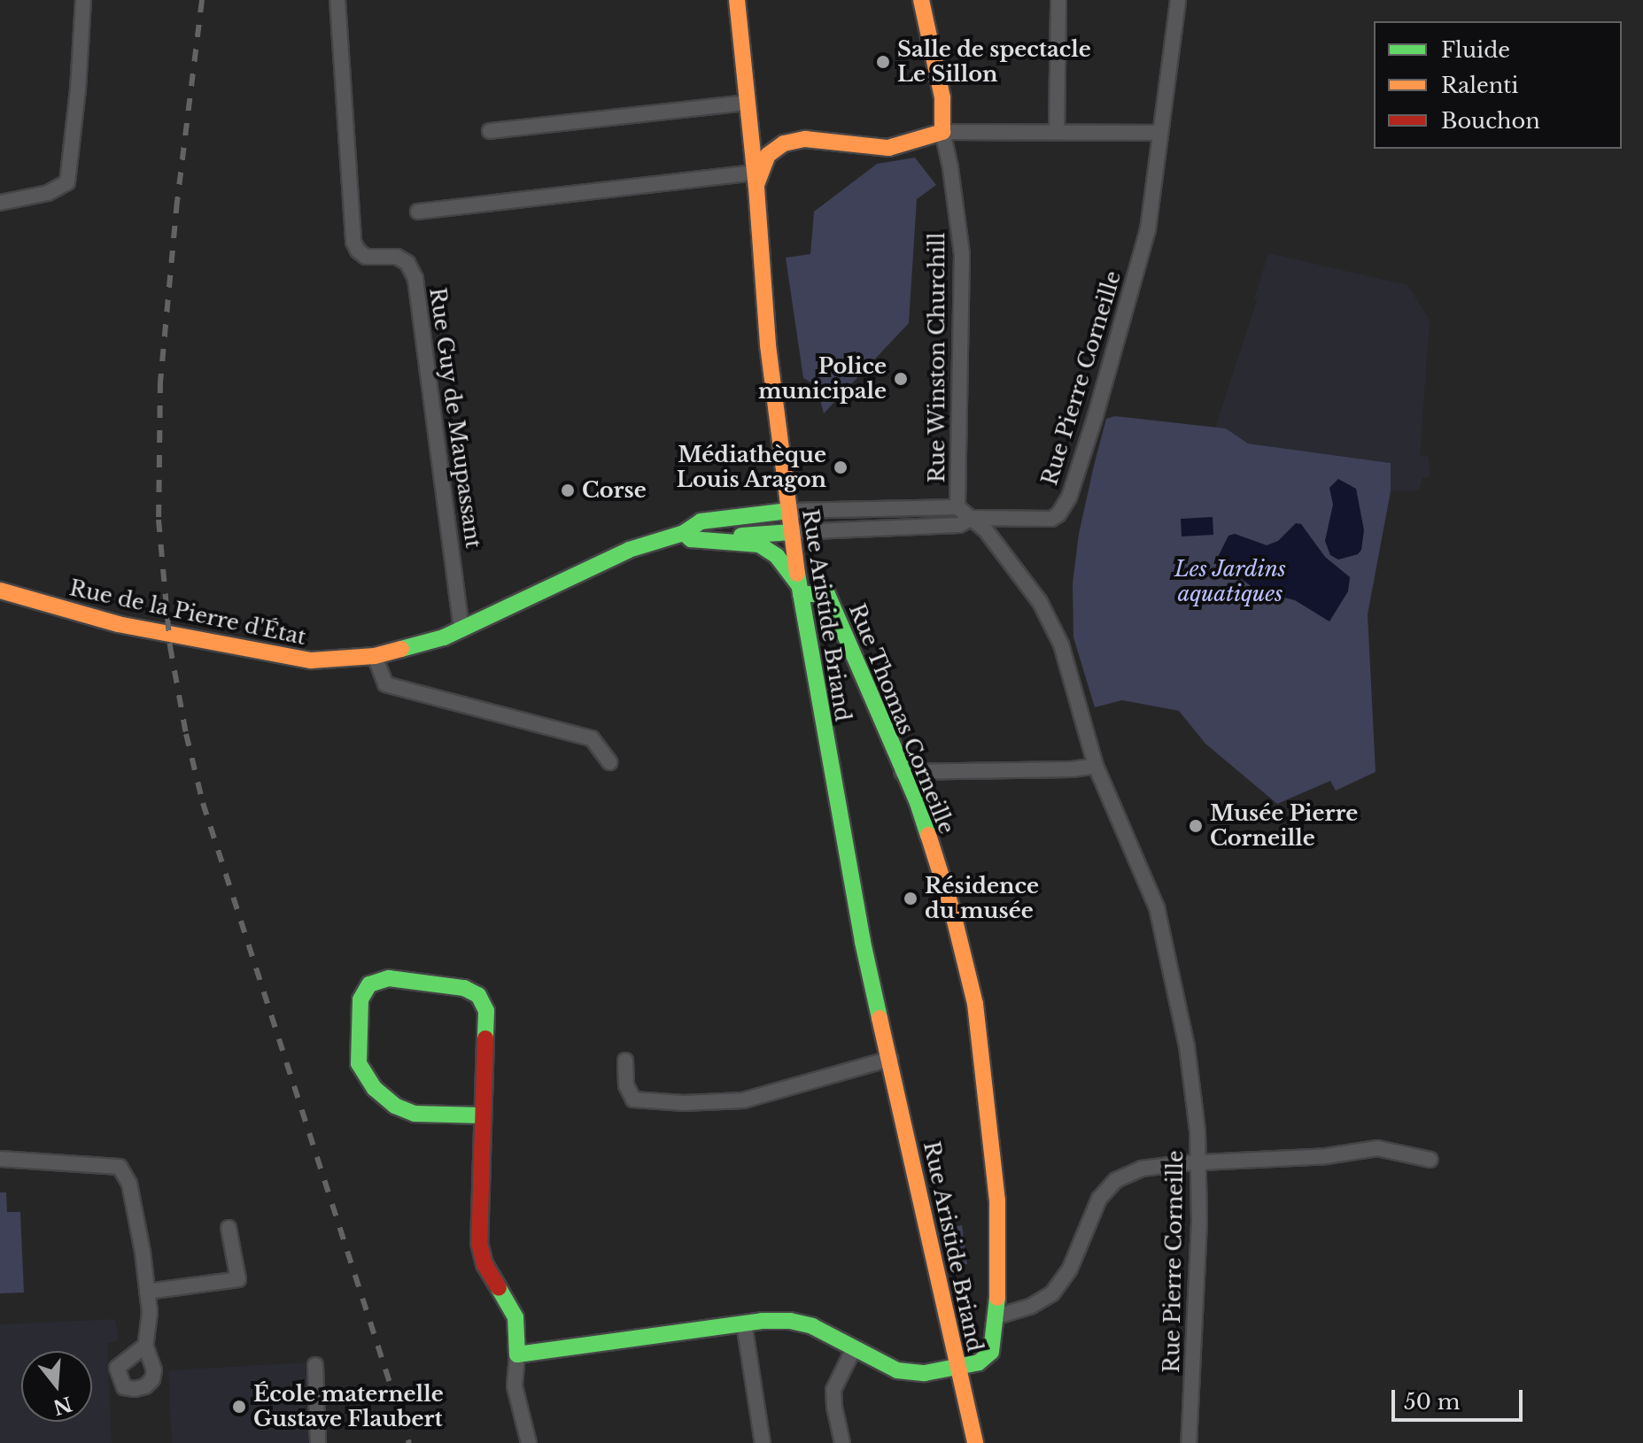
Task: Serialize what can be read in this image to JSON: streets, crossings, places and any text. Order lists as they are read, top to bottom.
{
  "streets": {
    "street": [
      "Rue Winston Churchill",
      "Rue Pierre Corneille",
      "Rue Guy de Maupassant",
      "Rue de la Pierre d'État",
      "Rue Aristide Briand",
      "Rue Thomas Corneille"
    ]
  },
  "crossings": [
    ["Rue Guy de Maupassant", "Rue de la Pierre d'État"],
    ["Rue de la Pierre d'État", "Rue Aristide Briand"],
    ["Rue de la Pierre d'État", "Rue Thomas Corneille"],
    ["Rue Aristide Briand", "Rue Thomas Corneille"]
  ],
  "parks": ["Les Jardins aquatiques"],
  "places": [
    "Salle de spectacle Le Sillon",
    "Police municipale",
    "Médiathèque Louis Aragon",
    "Corse",
    "Musée Pierre Corneille",
    "Résidence du musée",
    "École maternelle Gustave Flaubert"
  ],
  "legend": ["Fluide", "Ralenti", "Bouchon"],
  "scale_bar": "50 m",
  "north": "bottom"
}
